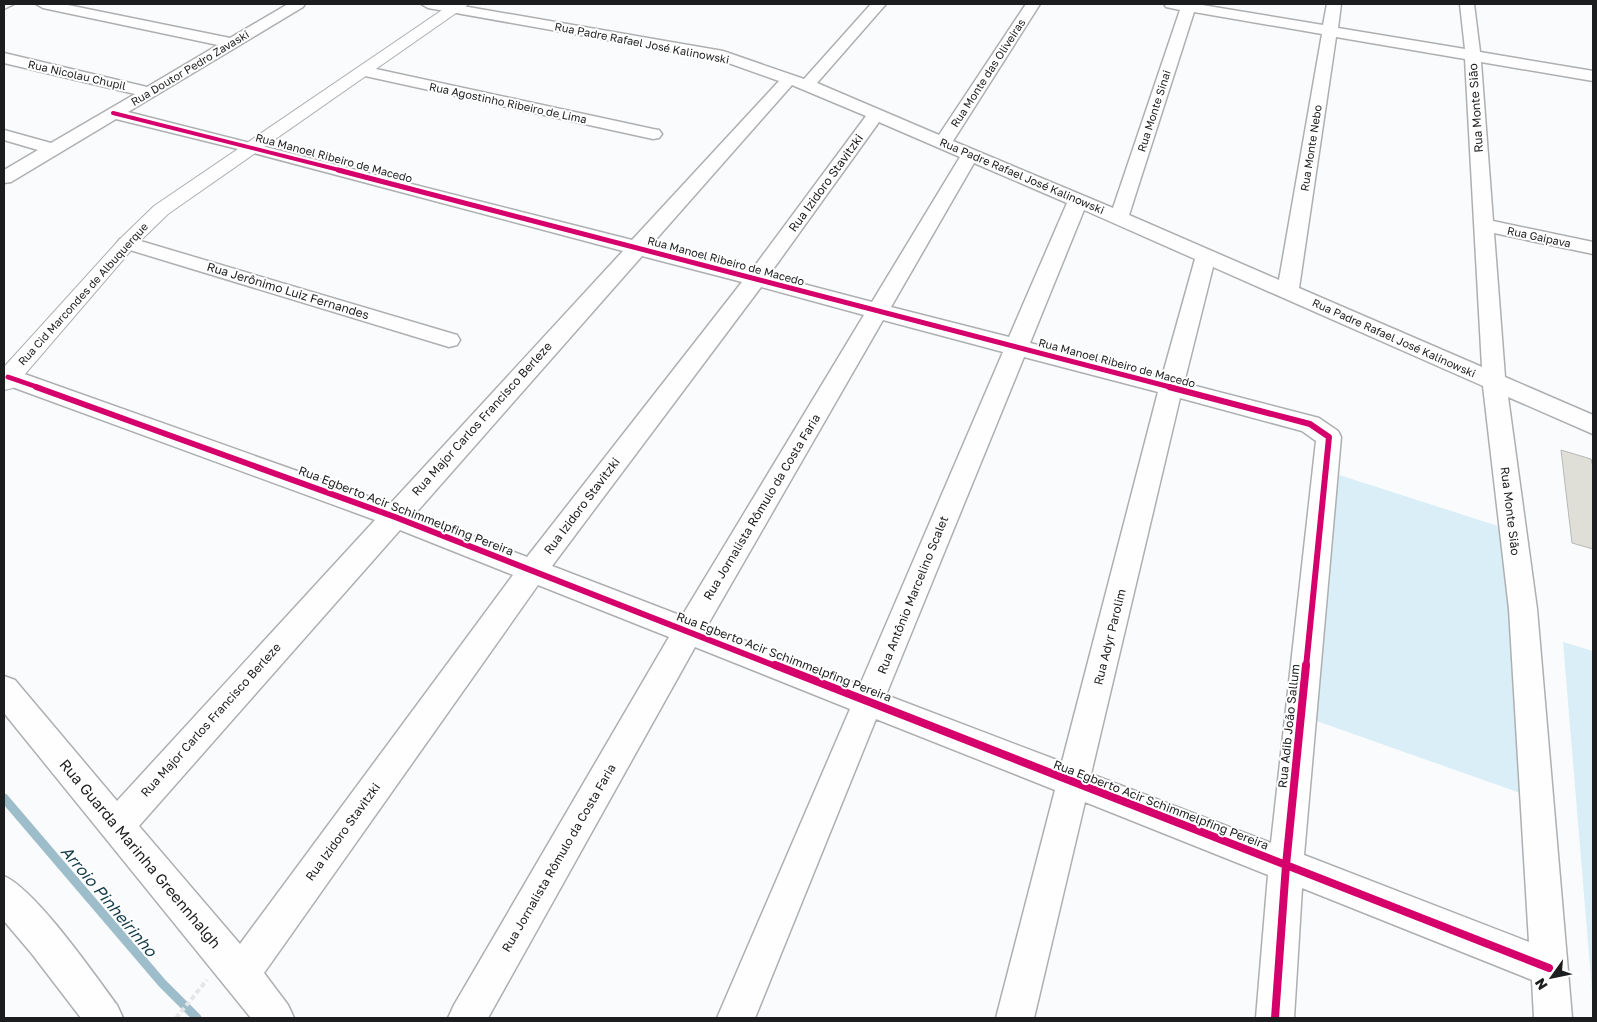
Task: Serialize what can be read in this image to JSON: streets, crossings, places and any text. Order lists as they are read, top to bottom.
{
  "streets": {
    "street": [
      "Rua Padre Rafael José Kalinowski",
      "Rua Doutor Pedro Zavaski",
      "Rua Monte das Oliveiras",
      "Rua Nicolau Chupil",
      "Rua Agostinho Ribeiro de Lima",
      "Rua Monte Sião",
      "Rua Monte Sinai",
      "Rua Monte Nebo",
      "Rua Manoel Ribeiro de Macedo",
      "Rua Izidoro Stavitzki",
      "Rua Gaipava",
      "Rua Jerônimo Luiz Fernandes",
      "Rua Cid Marcondes de Albuquerque",
      "Rua Major Carlos Francisco Berleze",
      "Rua Jornalista Rômulo da Costa Faria",
      "Rua Egberto Acir Schimmelpfing Pereira",
      "Rua Antônio Marcelino Scalet",
      "Rua Adyr Parolim",
      "Rua Adib João Sallum",
      "Rua Guarda Marinha Greennhalgh"
    ]
  },
  "crossings": [
    ["Rua Padre Rafael José Kalinowski", "Rua Monte das Oliveiras"],
    ["Rua Padre Rafael José Kalinowski", "Rua Monte Sião"],
    ["Rua Padre Rafael José Kalinowski", "Rua Monte Sinai"],
    ["Rua Padre Rafael José Kalinowski", "Rua Monte Nebo"],
    ["Rua Padre Rafael José Kalinowski", "Rua Izidoro Stavitzki"],
    ["Rua Padre Rafael José Kalinowski", "Rua Cid Marcondes de Albuquerque"],
    ["Rua Padre Rafael José Kalinowski", "Rua Major Carlos Francisco Berleze"],
    ["Rua Padre Rafael José Kalinowski", "Rua Jornalista Rômulo da Costa Faria"],
    ["Rua Padre Rafael José Kalinowski", "Rua Antônio Marcelino Scalet"],
    ["Rua Padre Rafael José Kalinowski", "Rua Adyr Parolim"],
    ["Rua Doutor Pedro Zavaski", "Rua Nicolau Chupil"],
    ["Rua Doutor Pedro Zavaski", "Rua Manoel Ribeiro de Macedo"],
    ["Rua Agostinho Ribeiro de Lima", "Rua Cid Marcondes de Albuquerque"],
    ["Rua Monte Sião", "Rua Gaipava"],
    ["Rua Monte Sião", "Rua Egberto Acir Schimmelpfing Pereira"],
    ["Rua Manoel Ribeiro de Macedo", "Rua Izidoro Stavitzki"],
    ["Rua Manoel Ribeiro de Macedo", "Rua Cid Marcondes de Albuquerque"],
    ["Rua Manoel Ribeiro de Macedo", "Rua Major Carlos Francisco Berleze"],
    ["Rua Manoel Ribeiro de Macedo", "Rua Jornalista Rômulo da Costa Faria"],
    ["Rua Manoel Ribeiro de Macedo", "Rua Antônio Marcelino Scalet"],
    ["Rua Manoel Ribeiro de Macedo", "Rua Adyr Parolim"],
    ["Rua Manoel Ribeiro de Macedo", "Rua Adib João Sallum"],
    ["Rua Izidoro Stavitzki", "Rua Egberto Acir Schimmelpfing Pereira"],
    ["Rua Izidoro Stavitzki", "Rua Guarda Marinha Greennhalgh"],
    ["Rua Jerônimo Luiz Fernandes", "Rua Cid Marcondes de Albuquerque"],
    ["Rua Cid Marcondes de Albuquerque", "Rua Egberto Acir Schimmelpfing Pereira"],
    ["Rua Major Carlos Francisco Berleze", "Rua Egberto Acir Schimmelpfing Pereira"],
    ["Rua Major Carlos Francisco Berleze", "Rua Guarda Marinha Greennhalgh"],
    ["Rua Jornalista Rômulo da Costa Faria", "Rua Egberto Acir Schimmelpfing Pereira"],
    ["Rua Egberto Acir Schimmelpfing Pereira", "Rua Antônio Marcelino Scalet"],
    ["Rua Egberto Acir Schimmelpfing Pereira", "Rua Adyr Parolim"],
    ["Rua Egberto Acir Schimmelpfing Pereira", "Rua Adib João Sallum"]
  ],
  "water": ["Arroio Pinheirinho"],
  "north": "bottom left"
}
